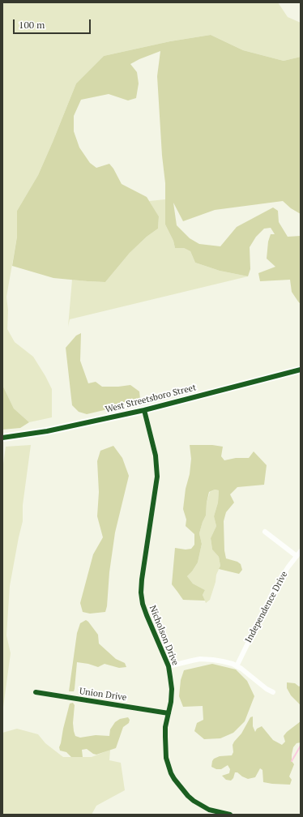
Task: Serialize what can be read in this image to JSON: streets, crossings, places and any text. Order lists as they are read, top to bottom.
{
  "streets": {
    "main road": ["West Streetsboro Street"],
    "street": ["Independence Drive", "Nicholson Drive", "Union Drive"]
  },
  "crossings": [
    ["West Streetsboro Street", "Nicholson Drive"],
    ["Nicholson Drive", "Union Drive"]
  ],
  "scale_bar": "100 m"
}
